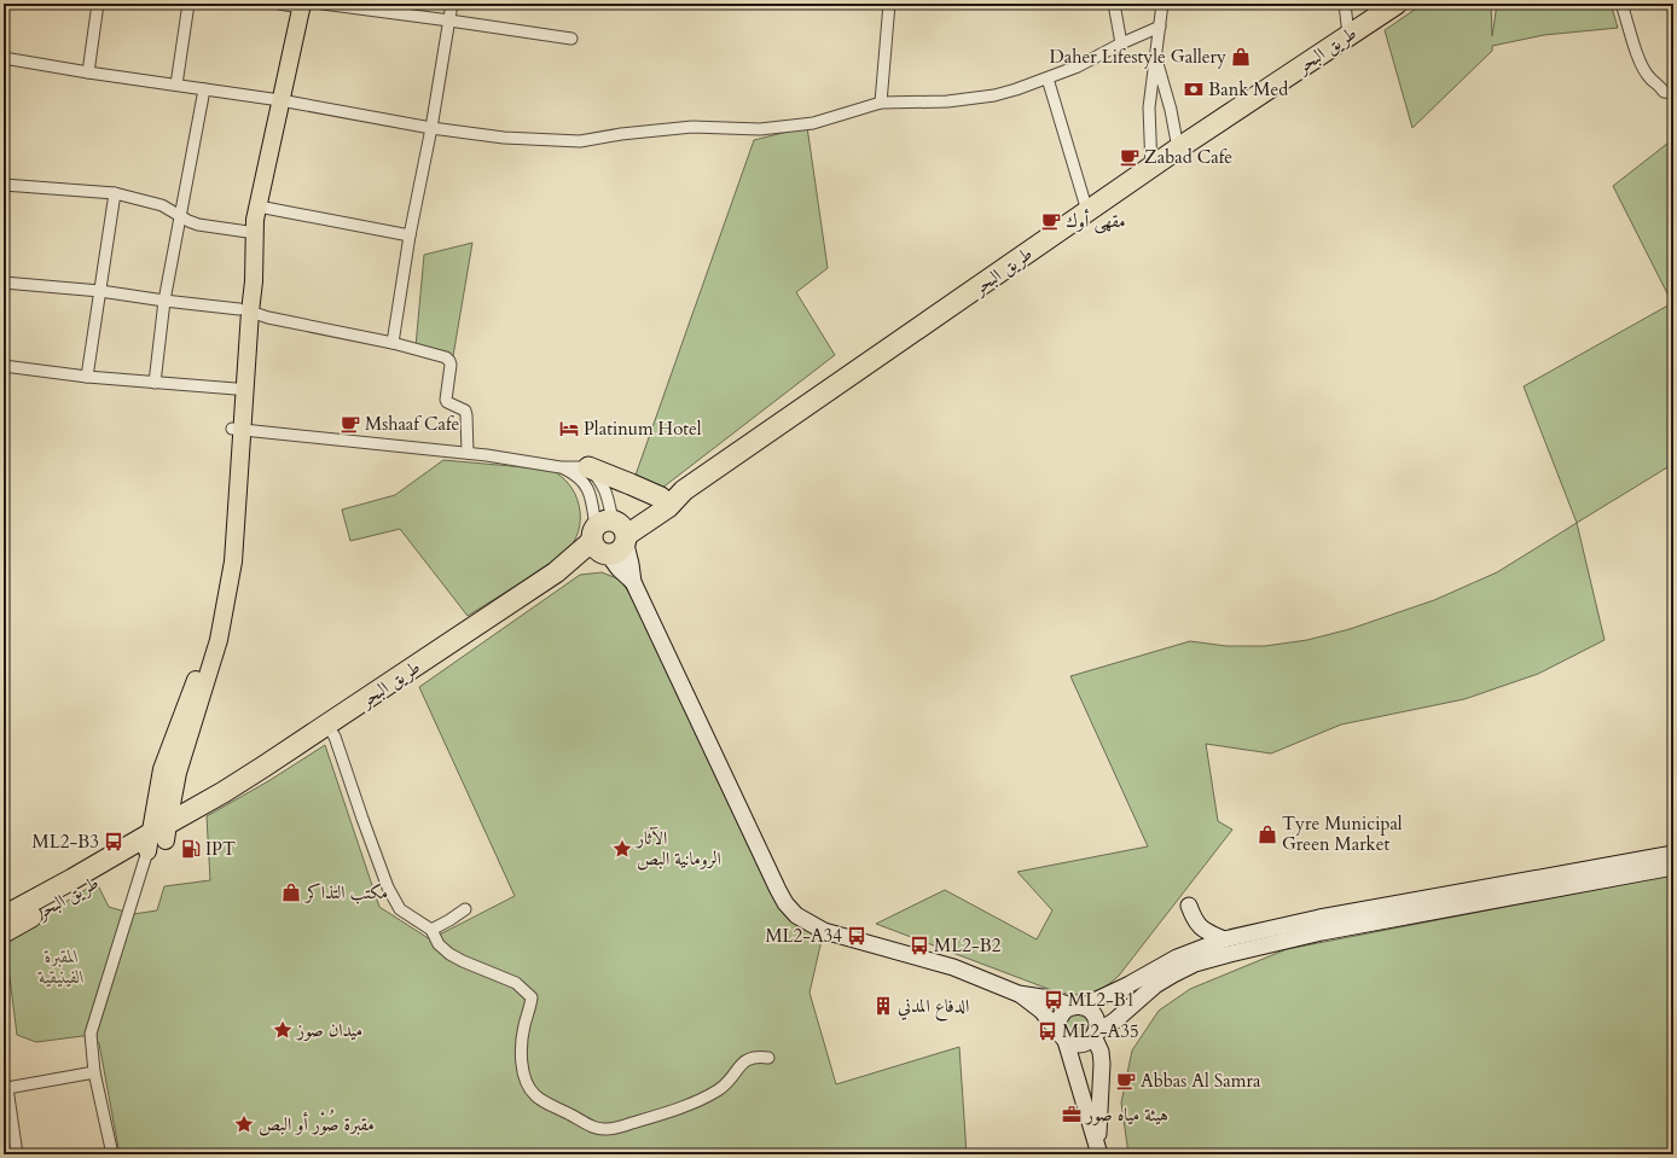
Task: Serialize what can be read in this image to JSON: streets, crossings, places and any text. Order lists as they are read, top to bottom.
{
  "streets": {
    "highway": ["طريق البحر"]
  },
  "parks": ["المقبرة الفينيقية"],
  "places": {
    "shop": ["Daher Lifestyle Gallery", "Tyre Municipal Green Market", "مكتب التذاكر"],
    "bank": ["Bank Med"],
    "cafe": [
      "Zabad Cafe",
      "مقهى أوك",
      "Mshaaf Cafe",
      "Abbas Al Samra"
    ],
    "hotel": ["Platinum Hotel"],
    "bus stop": [
      "ML2-B3",
      "ML2-A34",
      "ML2-B2",
      "ML2-B1",
      "ML2-A35"
    ],
    "fuel station": ["IPT"],
    "place": ["الآثار الرومانية البص", "ميدان صوز", "مقبرة صُوْر أو البص"],
    "building": ["الدفاع المدني"],
    "office": ["هيئة مياه صور"]
  }
}
